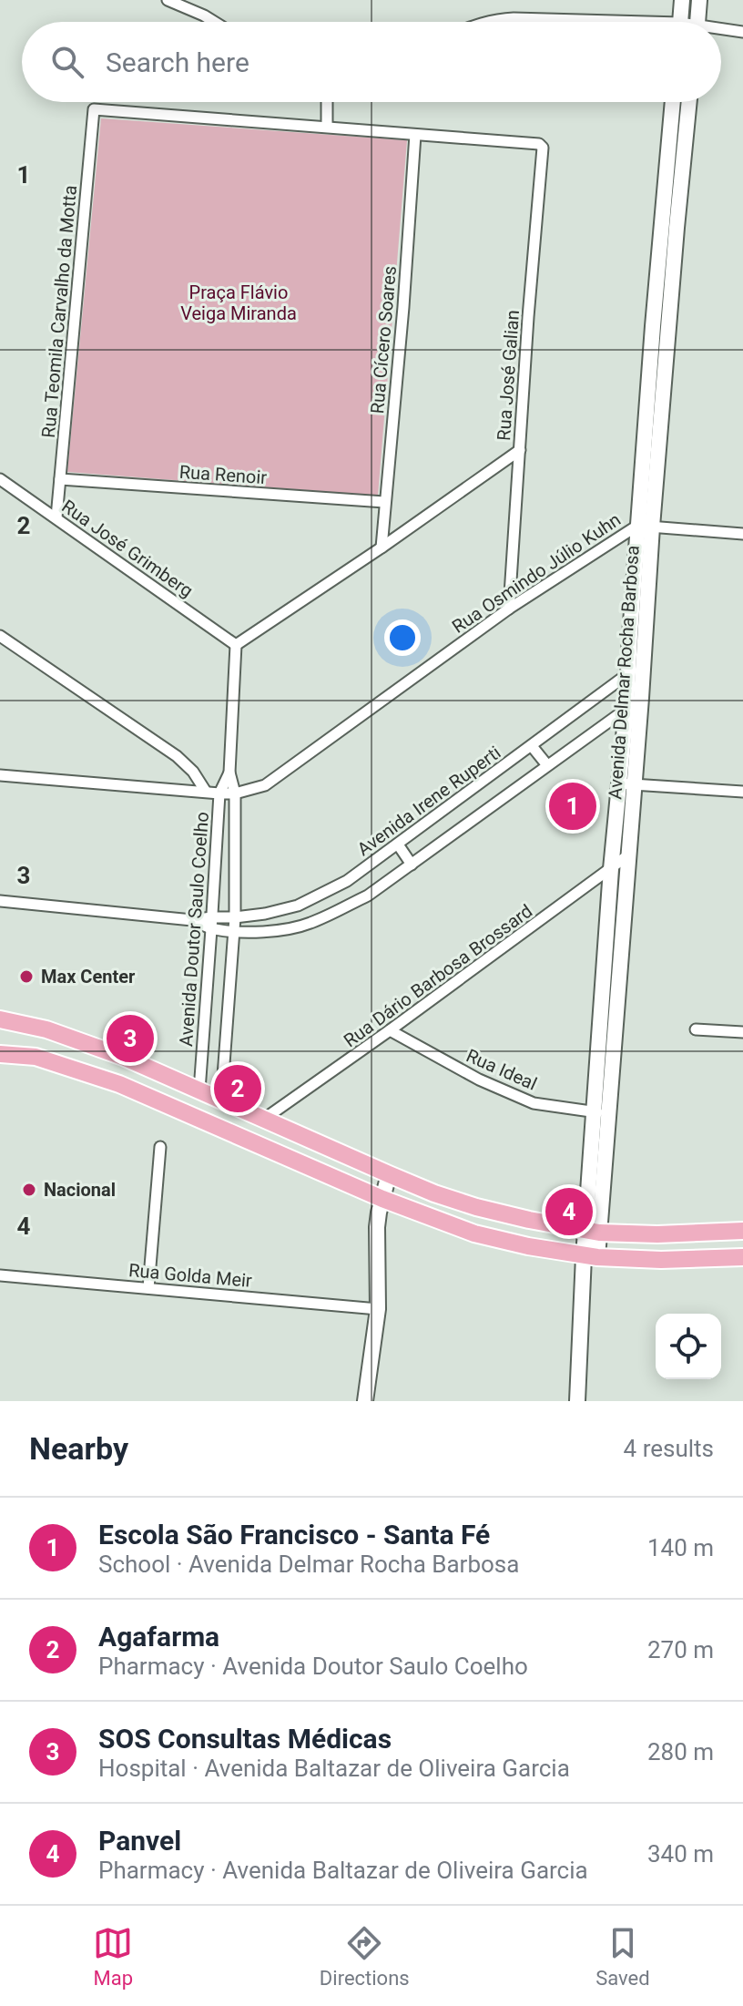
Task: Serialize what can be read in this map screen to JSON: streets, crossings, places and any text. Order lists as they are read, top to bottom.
{
  "streets": {
    "street": [
      "Rua Teomila Carvalho da Motta",
      "Rua Cícero Soares",
      "Rua José Galian",
      "Rua Renoir",
      "Rua José Grimberg",
      "Rua Osmindo Júlio Kuhn",
      "Avenida Delmar Rocha Barbosa",
      "Avenida Irene Ruperti",
      "Avenida Doutor Saulo Coelho",
      "Rua Dário Barbosa Brossard",
      "Rua Ideal",
      "Rua Golda Meir"
    ]
  },
  "crossings": [
    ["Rua Teomila Carvalho da Motta", "Rua Renoir"],
    ["Rua Teomila Carvalho da Motta", "Rua José Grimberg"],
    ["Rua Cícero Soares", "Rua José Galian"],
    ["Rua Cícero Soares", "Rua Renoir"],
    ["Rua José Galian", "Rua Osmindo Júlio Kuhn"],
    ["Rua José Grimberg", "Avenida Doutor Saulo Coelho"],
    ["Rua Osmindo Júlio Kuhn", "Avenida Delmar Rocha Barbosa"],
    ["Rua Osmindo Júlio Kuhn", "Avenida Doutor Saulo Coelho"],
    ["Avenida Delmar Rocha Barbosa", "Avenida Irene Ruperti"],
    ["Avenida Delmar Rocha Barbosa", "Rua Dário Barbosa Brossard"],
    ["Avenida Delmar Rocha Barbosa", "Rua Ideal"],
    ["Avenida Irene Ruperti", "Avenida Doutor Saulo Coelho"],
    ["Rua Dário Barbosa Brossard", "Rua Ideal"]
  ],
  "parks": ["Praça Flávio Veiga Miranda"],
  "places": ["Max Center", "Nacional"],
  "page": {
    "search": "Search here",
    "pins": [
      "1",
      "3",
      "2",
      "4"
    ],
    "heading": ["Nearby", "4 results"],
    "list": [
      {
        "mark": "1",
        "name": "Escola São Francisco - Santa Fé",
        "note": "School · Avenida Delmar Rocha Barbosa",
        "value": "140 m"
      },
      {
        "mark": "2",
        "name": "Agafarma",
        "note": "Pharmacy · Avenida Doutor Saulo Coelho",
        "value": "270 m"
      },
      {
        "mark": "3",
        "name": "SOS Consultas Médicas",
        "note": "Hospital · Avenida Baltazar de Oliveira Garcia",
        "value": "280 m"
      },
      {
        "mark": "4",
        "name": "Panvel",
        "note": "Pharmacy · Avenida Baltazar de Oliveira Garcia",
        "value": "340 m"
      }
    ],
    "nav": ["Map", "Directions", "Saved"]
  },
  "grid": {
    "rows": [
      "1",
      "2",
      "3",
      "4"
    ]
  }
}
